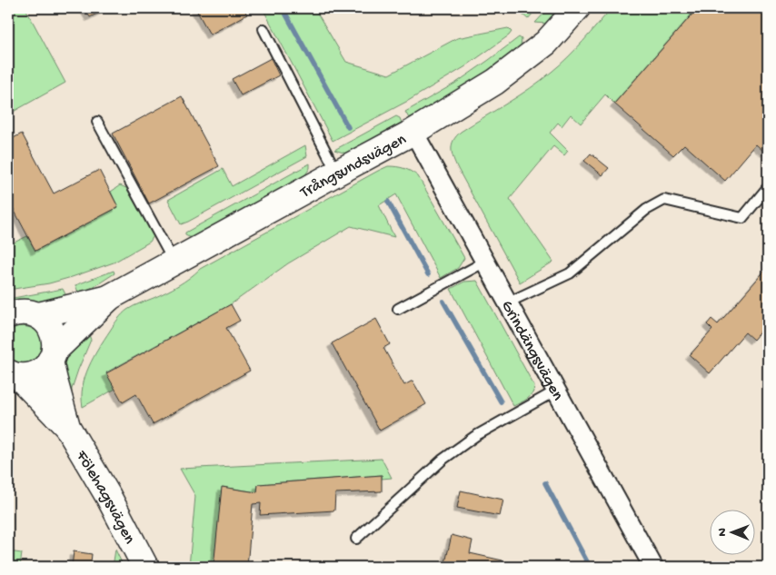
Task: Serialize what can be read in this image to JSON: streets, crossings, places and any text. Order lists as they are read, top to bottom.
{
  "streets": {
    "main road": ["Trångsundsvägen", "Fölehagsvägen"],
    "street": ["Grindängsvägen"]
  },
  "crossings": [
    ["Trångsundsvägen", "Grindängsvägen"],
    ["Trångsundsvägen", "Fölehagsvägen"]
  ],
  "north": "left"
}
